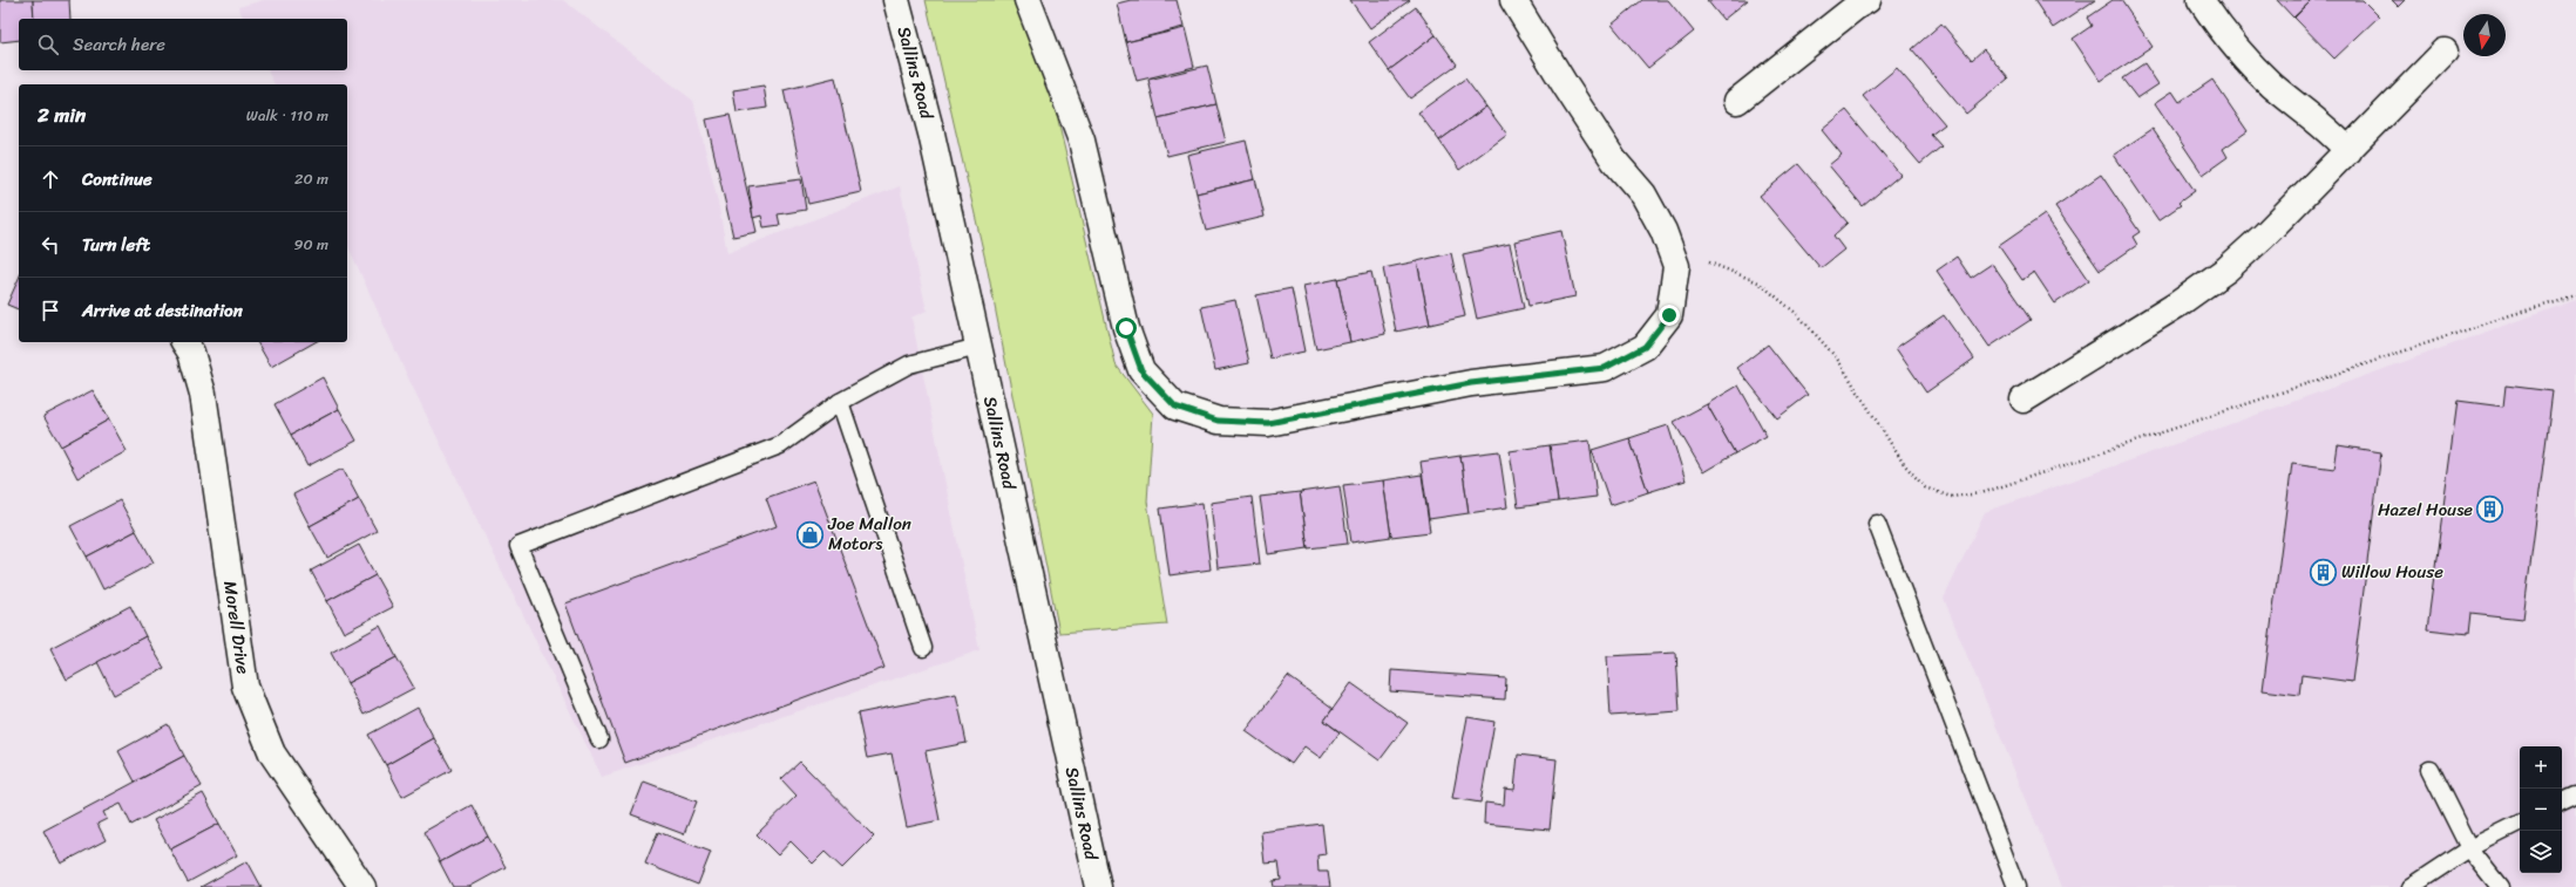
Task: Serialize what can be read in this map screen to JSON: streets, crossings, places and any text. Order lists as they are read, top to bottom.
{
  "streets": {
    "street": ["Sallins Road", "Morell Drive"]
  },
  "places": {
    "building": ["Hazel House", "Willow House"],
    "shop": ["Joe Mallon Motors"]
  },
  "north": "bottom",
  "page": {
    "search": "Search here",
    "heading": ["2 min", "Walk · 110 m"],
    "list": [
      ["Continue", "20 m"],
      ["Turn left", "90 m"],
      "Arrive at destination"
    ],
    "map_buttons": ["+", "−"]
  }
}
